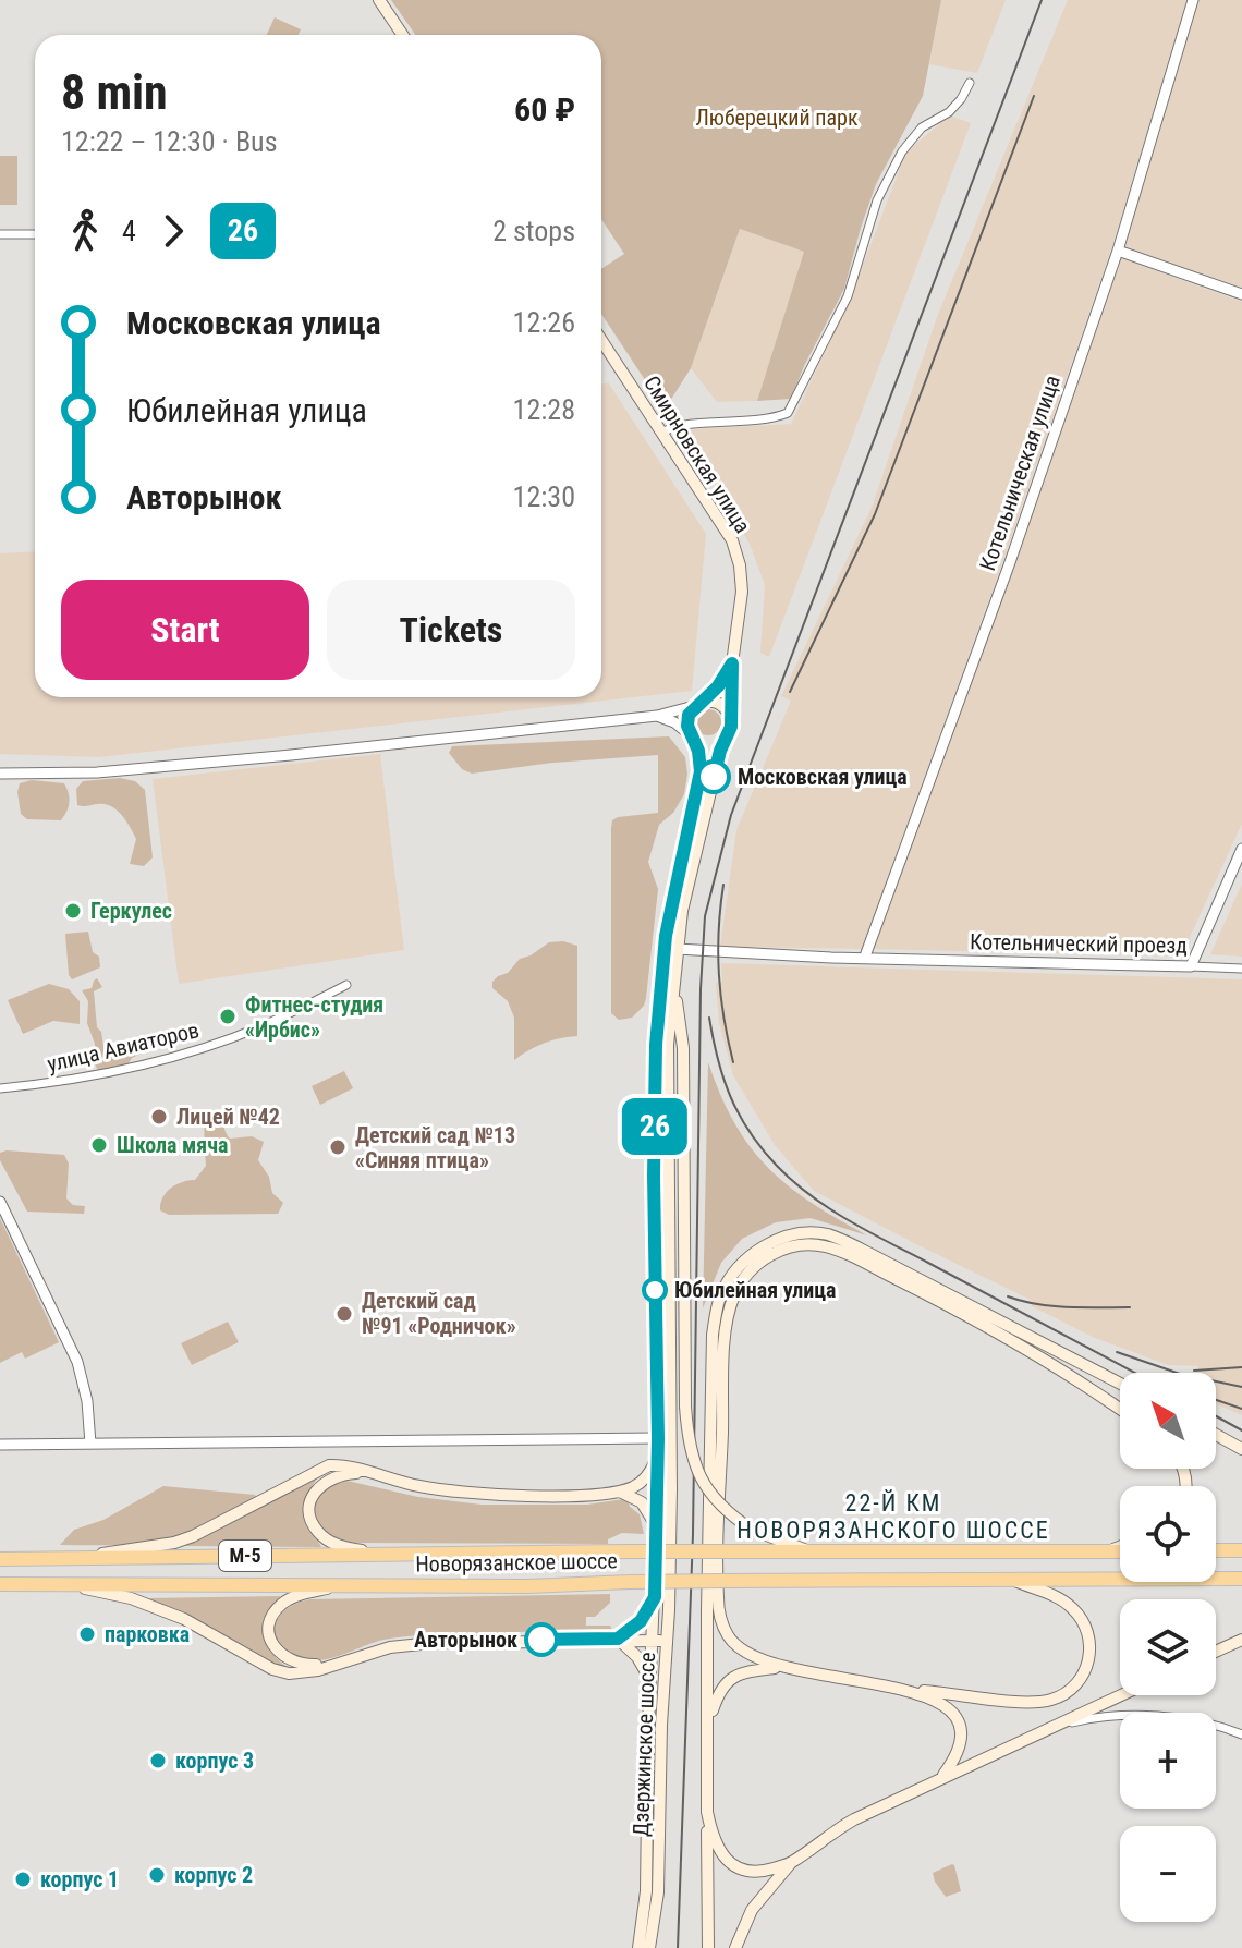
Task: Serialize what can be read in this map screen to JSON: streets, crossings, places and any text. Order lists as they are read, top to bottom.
{
  "streets": {
    "highway": ["М-5", "Новорязанское шоссе"],
    "main road": ["Смирновская улица", "Дзержинское шоссе"],
    "street": ["Котельническая улица", "Котельнический проезд", "улица Авиаторов"]
  },
  "crossings": [
    ["Смирновская улица", "Котельнический проезд"],
    ["Смирновская улица", "М-5"],
    ["Смирновская улица", "Дзержинское шоссе"],
    ["Котельническая улица", "Котельнический проезд"],
    ["М-5", "Новорязанское шоссе"],
    ["М-5", "Дзержинское шоссе"]
  ],
  "districts": ["22-Й КМ НОВОРЯЗАНСКОГО ШОССЕ"],
  "parks": ["Люберецкий парк"],
  "places": [
    "Московская улица",
    "Геркулес",
    "Фитнес-студия «Ирбис»",
    "Лицей №42",
    "Школа мяча",
    "Детский сад №13 «Синяя птица»",
    "Юбилейная улица",
    "Детский сад №91 «Родничок»",
    "парковка",
    "Авторынок",
    "корпус 3",
    "корпус 2",
    "корпус 1"
  ],
  "lines": ["bus line 26"],
  "north": "top left",
  "page": {
    "on_map": "26",
    "heading": ["8 min", "12:22 – 12:30 · Bus", "60 ₽"],
    "legs": ["4", "26", "2 stops"],
    "list": [
      {
        "name": "Московская улица",
        "value": "12:26"
      },
      {
        "name": "Юбилейная улица",
        "value": "12:28"
      },
      {
        "name": "Авторынок",
        "value": "12:30"
      }
    ],
    "buttons": ["Start", "Tickets"],
    "map_buttons": ["+", "−"]
  }
}
